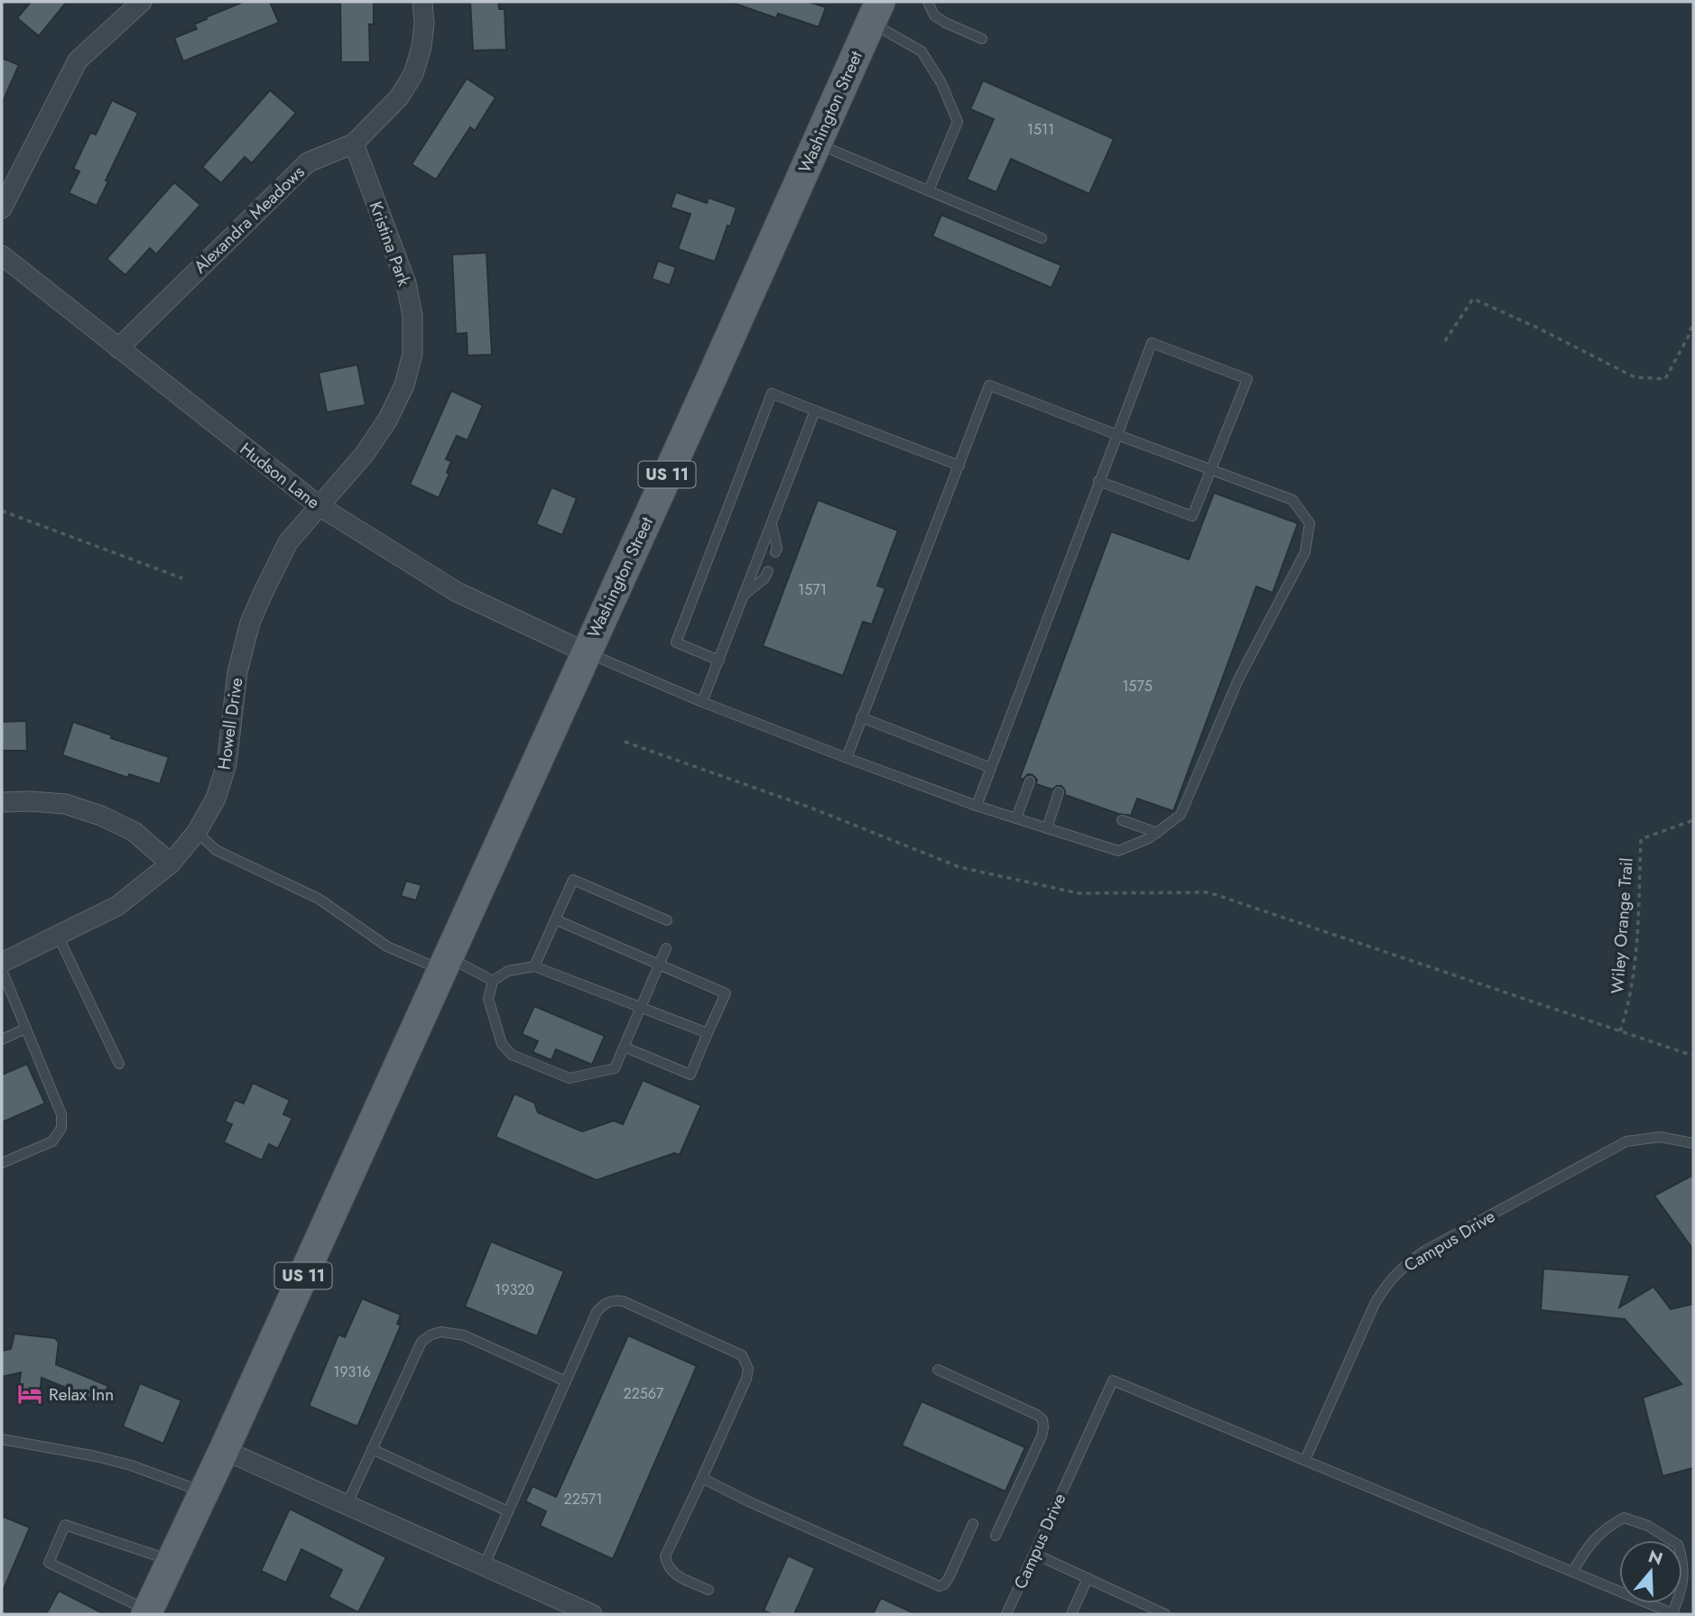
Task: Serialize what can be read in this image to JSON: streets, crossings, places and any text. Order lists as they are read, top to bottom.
{
  "streets": {
    "main road": ["Washington Street", "US 11"],
    "street": [
      "Alexandra Meadows",
      "Kristina Park",
      "Hudson Lane",
      "Howell Drive"
    ],
    "lane": ["Campus Drive"],
    "path": ["Wiley Orange Trail"]
  },
  "crossings": [
    ["Washington Street", "US 11"],
    ["Washington Street", "Hudson Lane"],
    ["Alexandra Meadows", "Kristina Park"],
    ["Alexandra Meadows", "Hudson Lane"],
    ["Kristina Park", "Hudson Lane"],
    ["Kristina Park", "Howell Drive"],
    ["Hudson Lane", "Howell Drive"]
  ],
  "places": {
    "hotel": ["Relax Inn"]
  },
  "house_numbers": [
    "1511",
    "1571",
    "1575",
    "19320",
    "19316",
    "22567",
    "22571"
  ],
  "north": "top"
}
